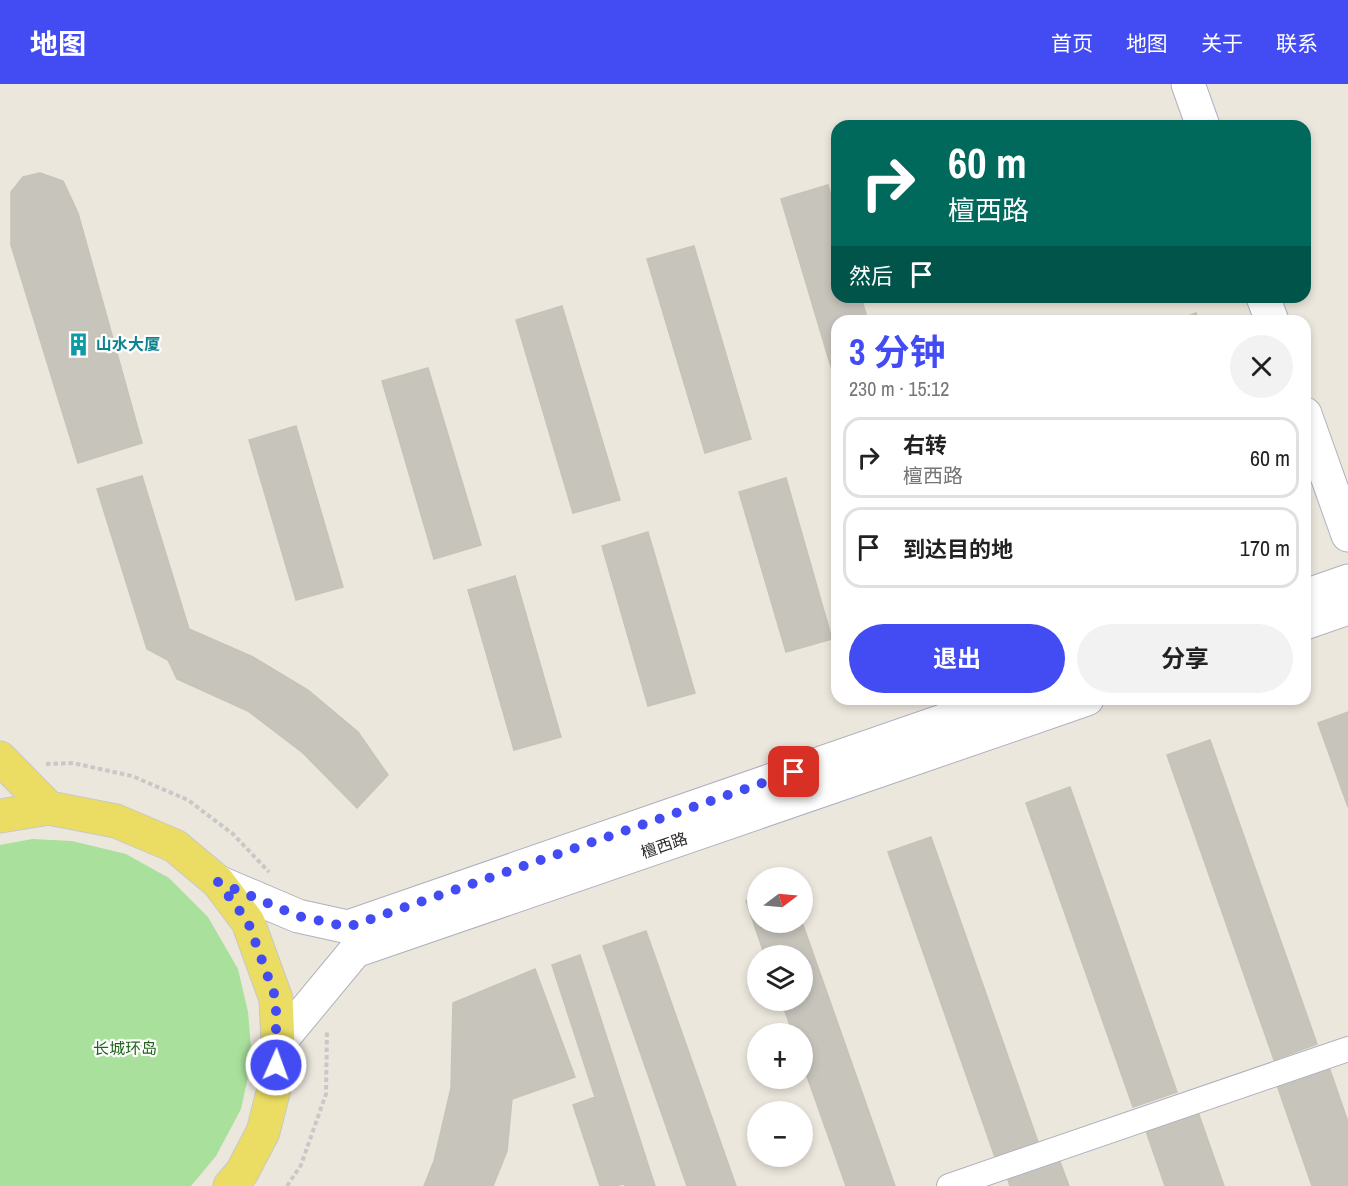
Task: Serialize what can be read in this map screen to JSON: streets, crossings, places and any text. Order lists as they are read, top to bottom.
{
  "streets": {
    "main road": ["檀西路"]
  },
  "parks": ["长城环岛"],
  "places": {
    "building": ["山水大厦"]
  },
  "north": "right",
  "page": {
    "header": "地图",
    "nav": [
      "首页",
      "地图",
      "关于",
      "联系"
    ],
    "turn": ["60 m", "檀西路"],
    "then": "然后",
    "heading": ["3 分钟", "230 m · 15:12"],
    "list": [
      {
        "name": "右转",
        "note": "檀西路",
        "value": "60 m"
      },
      {
        "name": "到达目的地",
        "value": "170 m"
      }
    ],
    "buttons": ["退出", "分享"],
    "map_buttons": ["+", "−"]
  }
}
